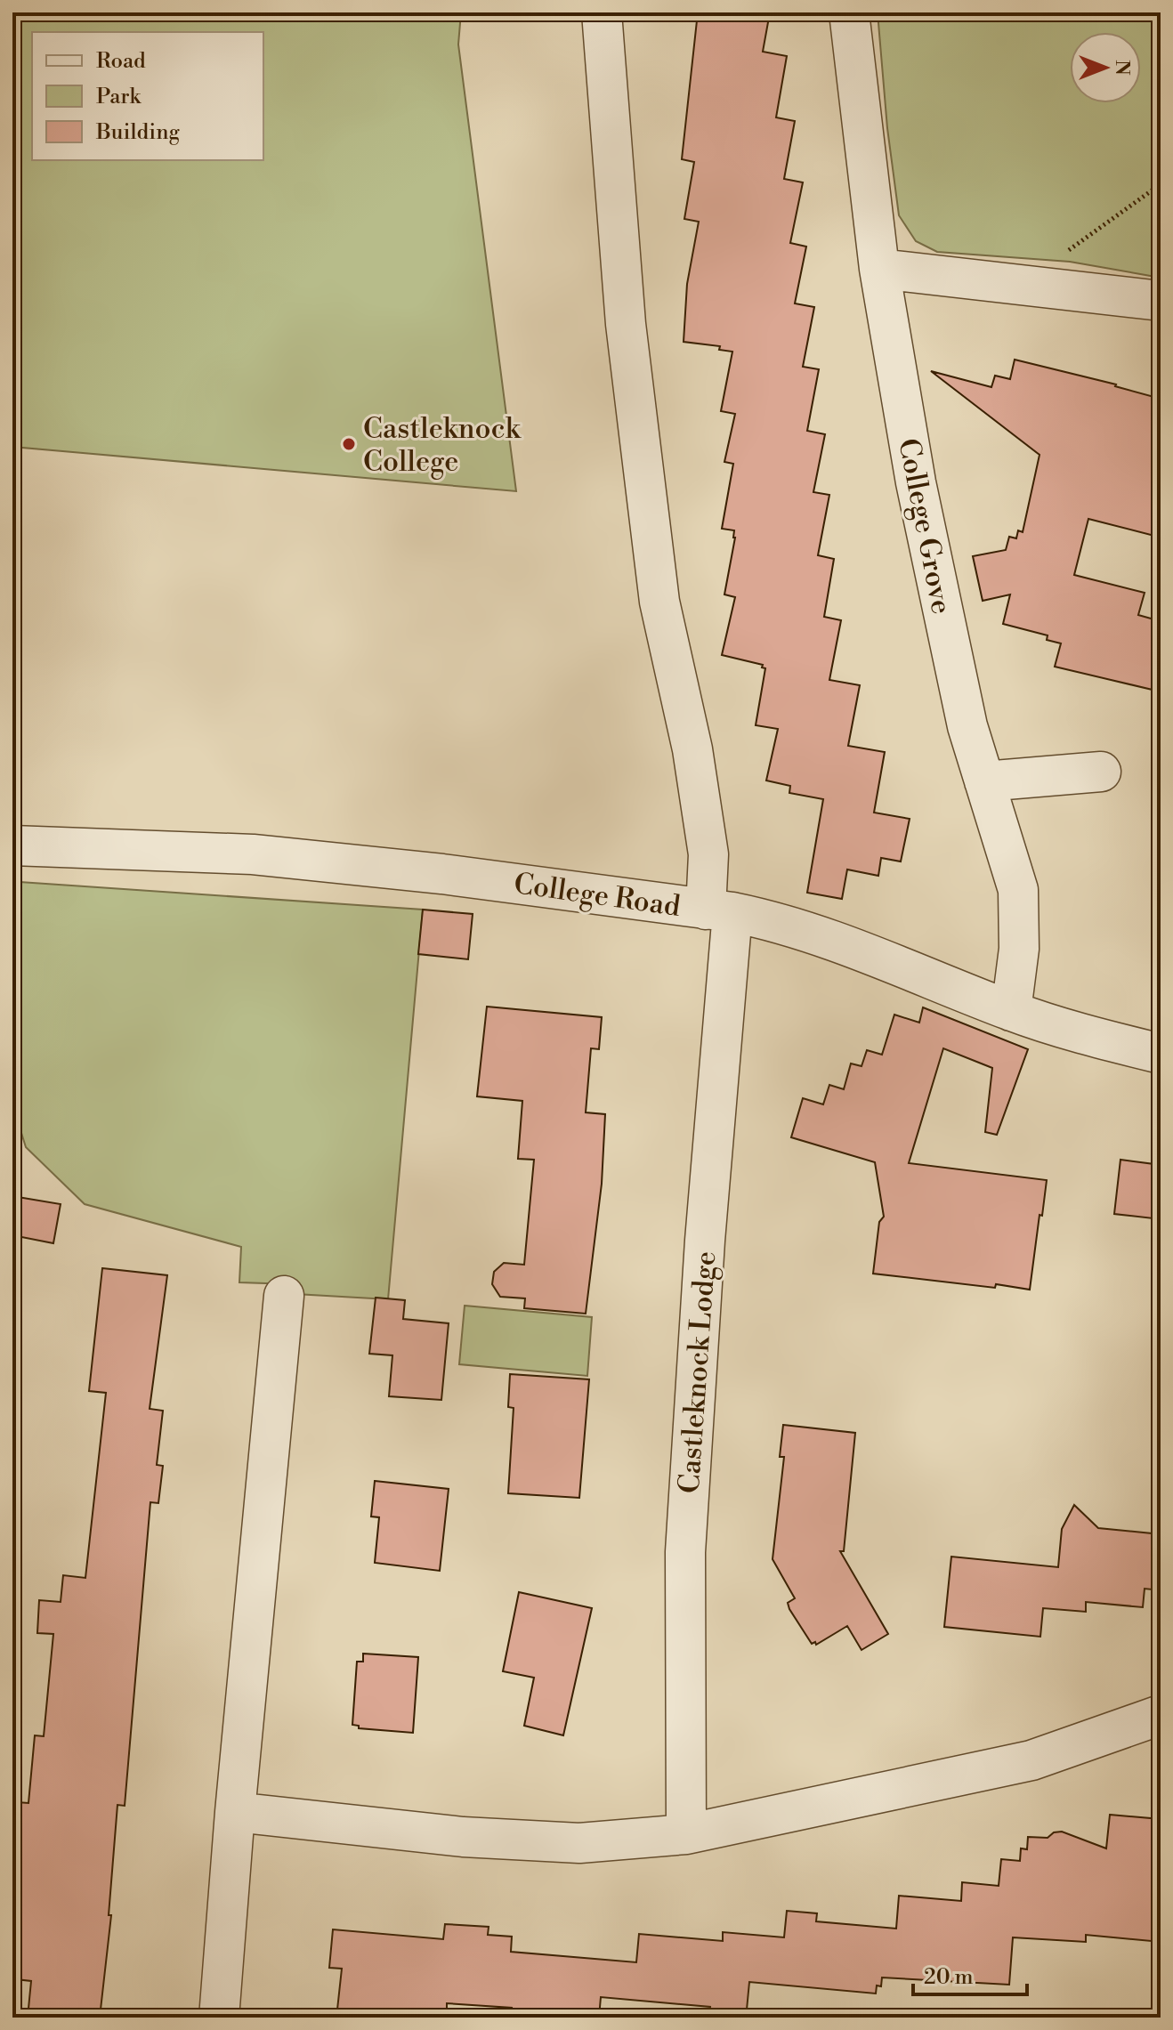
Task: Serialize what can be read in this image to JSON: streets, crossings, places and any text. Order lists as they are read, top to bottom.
{
  "streets": {
    "street": ["College Grove", "College Road", "Castleknock Lodge"]
  },
  "crossings": [
    ["College Grove", "College Road"],
    ["College Road", "Castleknock Lodge"]
  ],
  "places": ["Castleknock College"],
  "legend": ["Road", "Park", "Building"],
  "scale_bar": "20 m",
  "north": "right"
}
